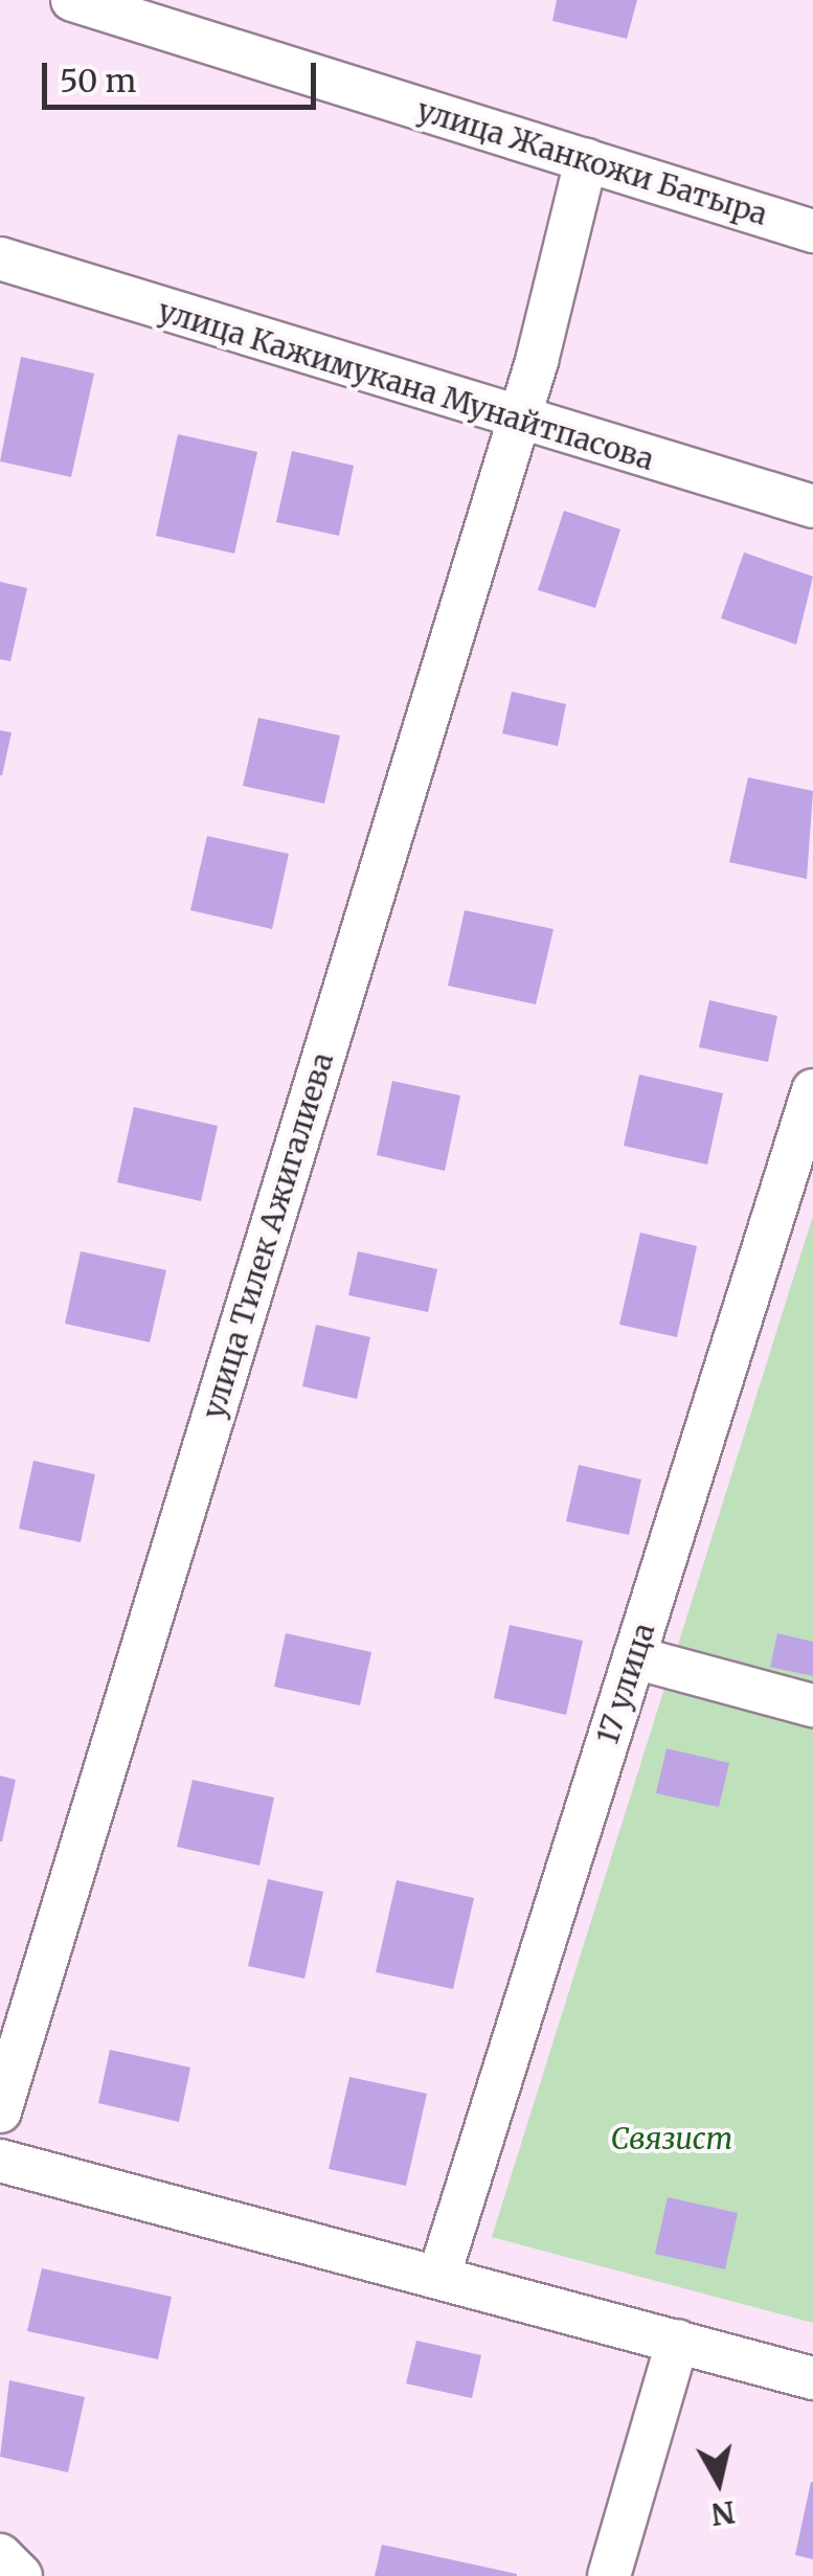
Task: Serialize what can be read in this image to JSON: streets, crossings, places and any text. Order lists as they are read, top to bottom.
{
  "streets": {
    "street": [
      "улица Жанкожи Батыра",
      "улица Кажимукана Мунайтпасова",
      "улица Тилек Ажигалиева",
      "17 улица"
    ]
  },
  "crossings": [
    ["улица Жанкожи Батыра", "улица Тилек Ажигалиева"],
    ["улица Кажимукана Мунайтпасова", "улица Тилек Ажигалиева"]
  ],
  "parks": ["Связист"],
  "scale_bar": "50 m",
  "north": "bottom"
}
